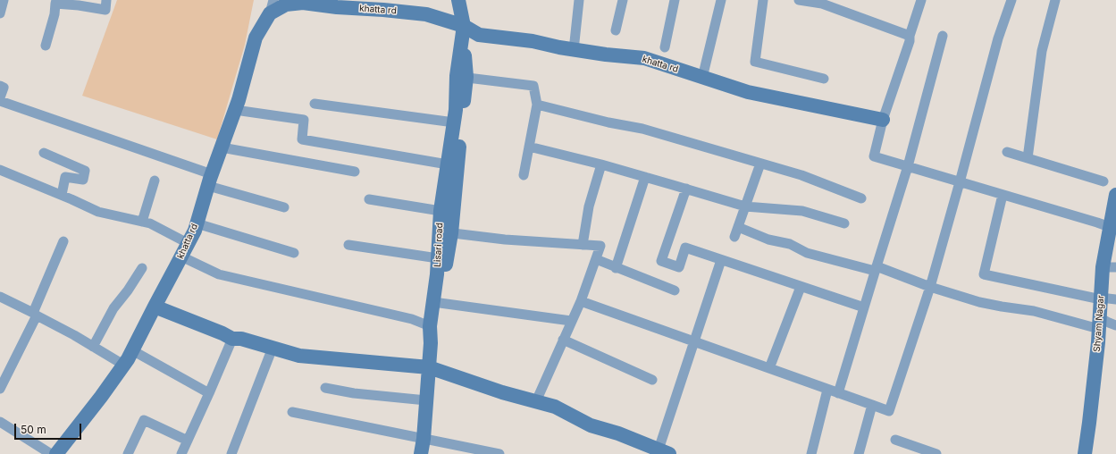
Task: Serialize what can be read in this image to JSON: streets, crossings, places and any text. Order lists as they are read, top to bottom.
{
  "streets": {
    "street": ["khatta rd", "Lisari road", "Shyam Nagar"]
  },
  "crossings": [
    ["khatta rd", "Lisari road"]
  ],
  "scale_bar": "50 m"
}
